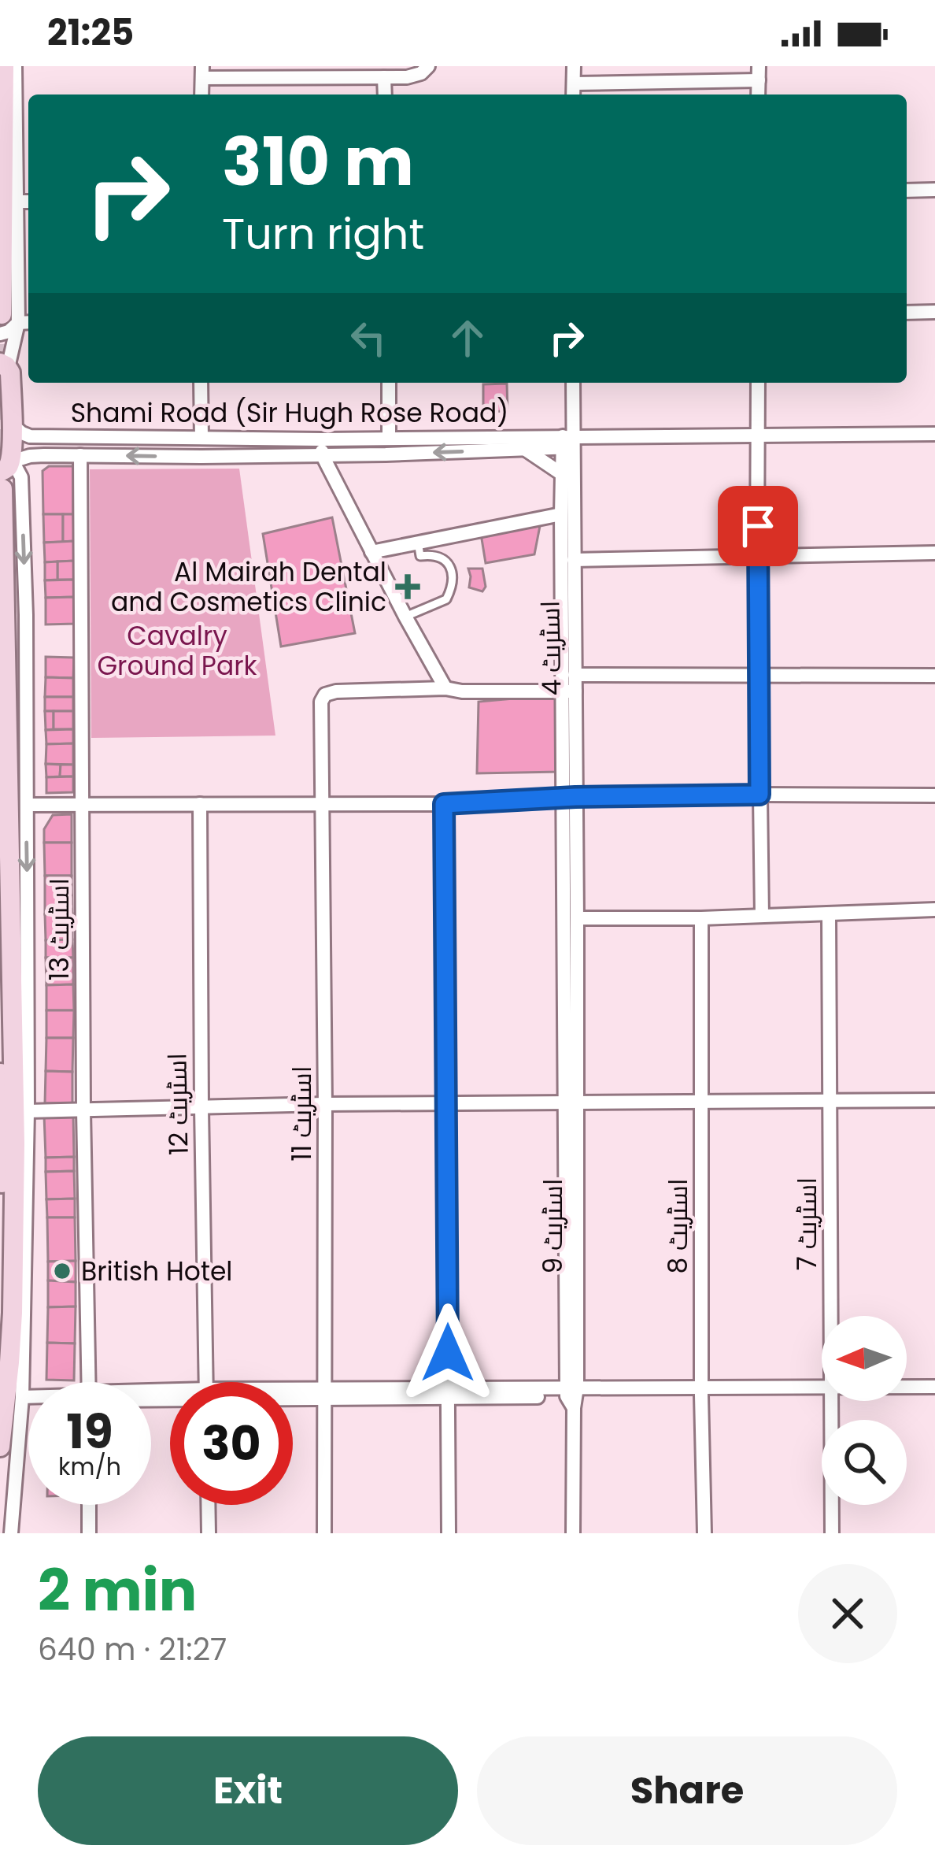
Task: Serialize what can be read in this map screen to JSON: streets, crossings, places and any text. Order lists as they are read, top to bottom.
{
  "streets": {
    "street": [
      "Shami Road (Sir Hugh Rose Road)",
      "اسٹریٹ 4",
      "اسٹریٹ 13",
      "اسٹریٹ 12",
      "اسٹریٹ 11",
      "اسٹریٹ 7",
      "اسٹریٹ 9",
      "اسٹریٹ 8"
    ]
  },
  "crossings": [
    ["Shami Road (Sir Hugh Rose Road)", "اسٹریٹ 4"],
    ["Shami Road (Sir Hugh Rose Road)", "اسٹریٹ 13"]
  ],
  "parks": ["Cavalry Ground Park"],
  "places": {
    "health": ["Al Mairah Dental and Cosmetics Clinic"],
    "other": ["British Hotel"]
  },
  "north": "left",
  "page": {
    "status": "21:25",
    "turn": ["310 m", "Turn right"],
    "speed": "19 km/h",
    "limit": "30",
    "heading": ["2 min", "640 m · 21:27"],
    "buttons": ["Exit", "Share"]
  }
}
